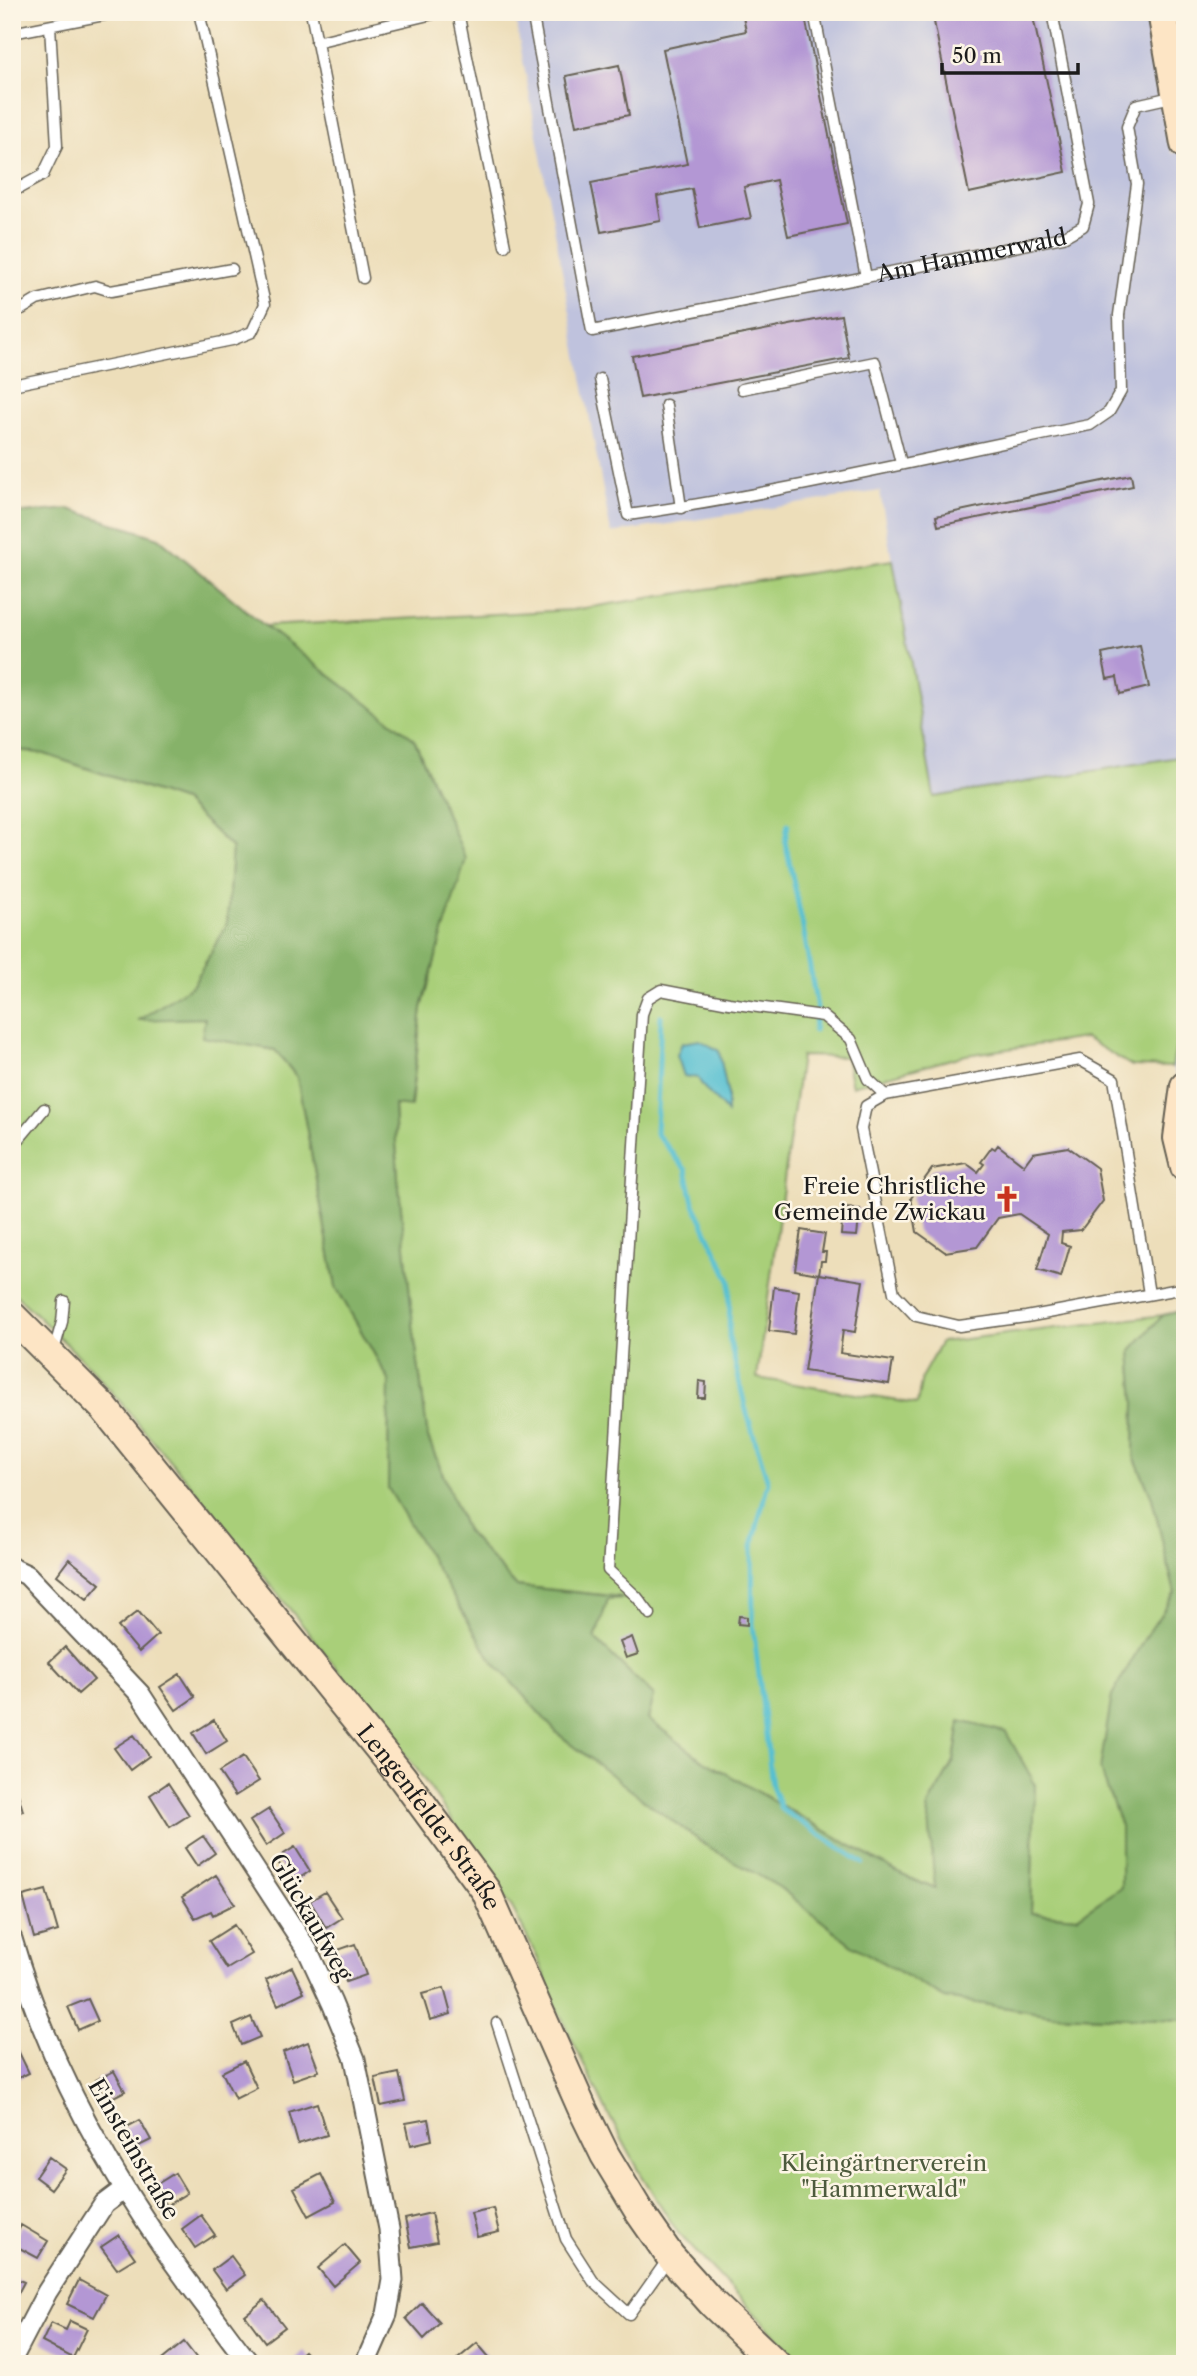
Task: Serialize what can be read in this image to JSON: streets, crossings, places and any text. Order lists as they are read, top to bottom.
{
  "streets": {
    "main road": ["Lengenfelder Straße"],
    "street": ["Glückaufweg", "Einsteinstraße"],
    "lane": ["Am Hammerwald"]
  },
  "parks": ["Kleingärtnerverein \"Hammerwald\""],
  "places": {
    "church": ["Freie Christliche Gemeinde Zwickau"]
  },
  "scale_bar": "50 m"
}
